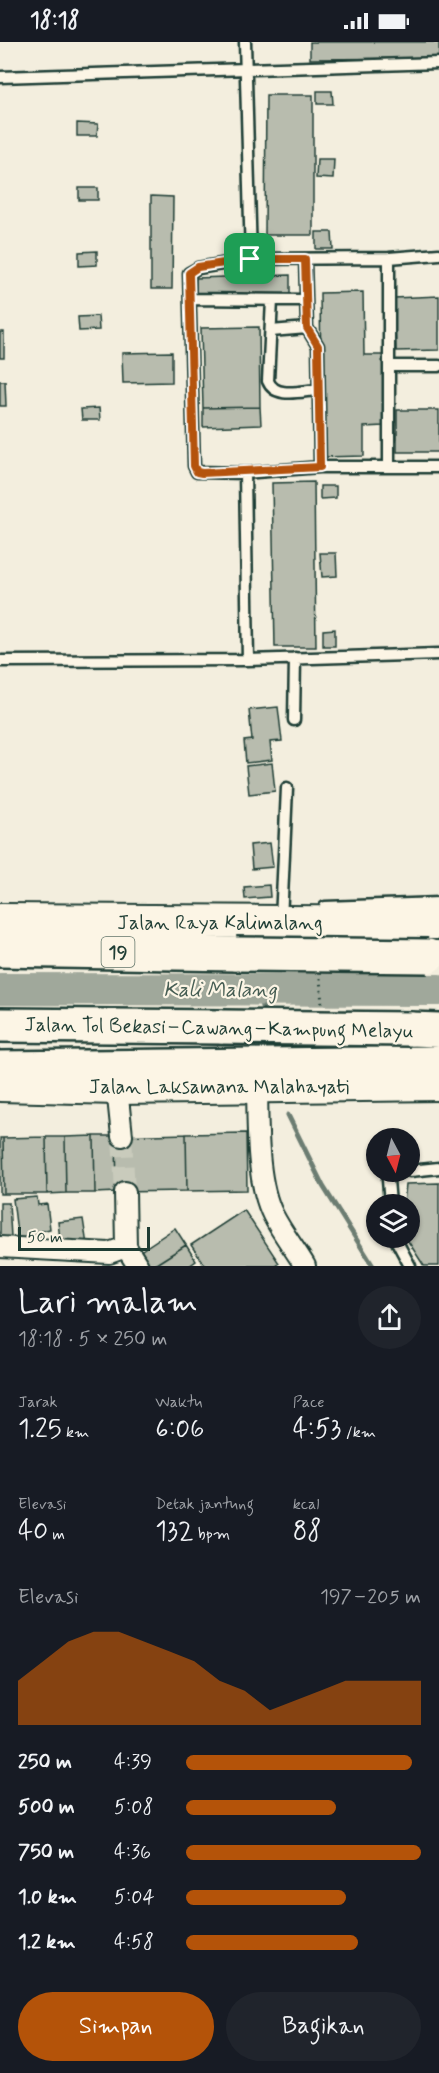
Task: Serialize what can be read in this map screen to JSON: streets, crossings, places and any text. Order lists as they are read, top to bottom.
{
  "streets": {
    "highway": ["19", "Jalan Tol Bekasi–Cawang–Kampung Melayu"],
    "main road": ["Jalan Raya Kalimalang", "Jalan Laksamana Malahayati"]
  },
  "water": ["Kali Malang"],
  "scale_bar": "50 m",
  "north": "bottom",
  "page": {
    "status": "18:18",
    "scale": "50 m",
    "heading": ["Lari malam", "18:18 · 5 × 250 m"],
    "stats": [
      ["Jarak", "1.25 km"],
      ["Waktu", "6:06"],
      ["Pace", "4:53 /km"],
      ["Elevasi", "40 m"],
      ["Detak jantung", "132 bpm"],
      ["kcal", "88"]
    ],
    "chart": ["Elevasi", "197–205 m"],
    "list": [
      {
        "name": "250 m",
        "note": "4:39"
      },
      {
        "name": "500 m",
        "note": "5:08"
      },
      {
        "name": "750 m",
        "note": "4:36"
      },
      {
        "name": "1.0 km",
        "note": "5:04"
      },
      {
        "name": "1.2 km",
        "note": "4:58"
      }
    ],
    "buttons": ["Simpan", "Bagikan"]
  }
}
